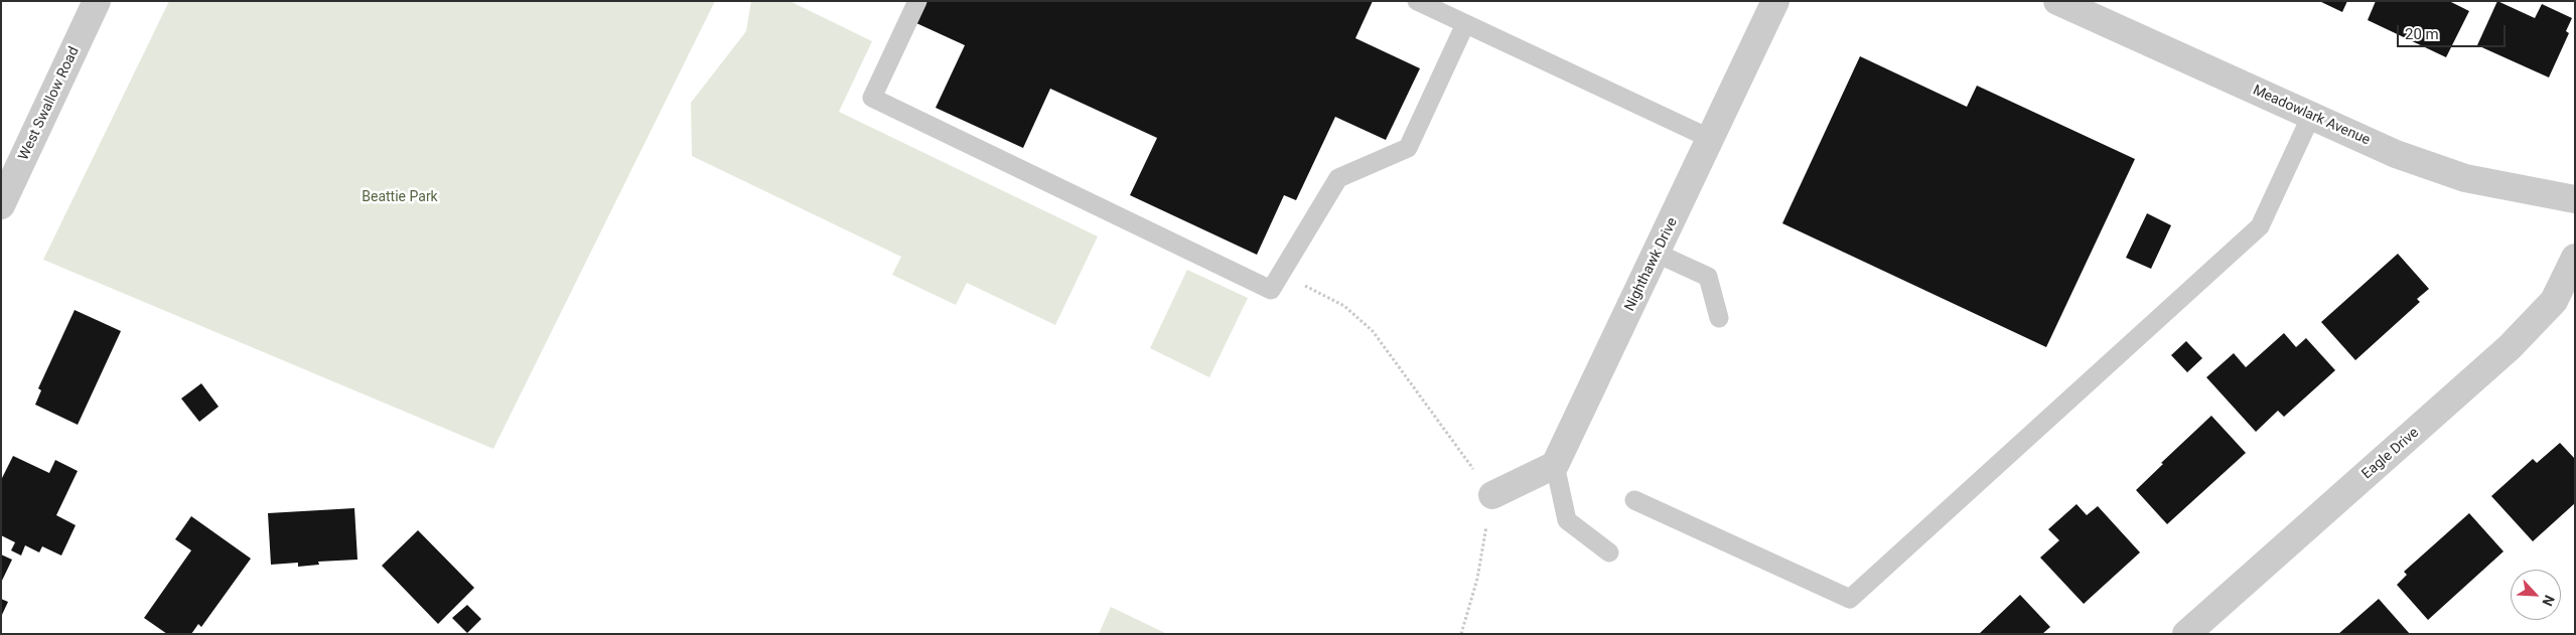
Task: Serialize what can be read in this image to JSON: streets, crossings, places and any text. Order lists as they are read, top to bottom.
{
  "streets": {
    "street": [
      "West Swallow Road",
      "Meadowlark Avenue",
      "Nighthawk Drive",
      "Eagle Drive"
    ]
  },
  "parks": ["Beattie Park"],
  "scale_bar": "20 m",
  "north": "bottom right"
}
